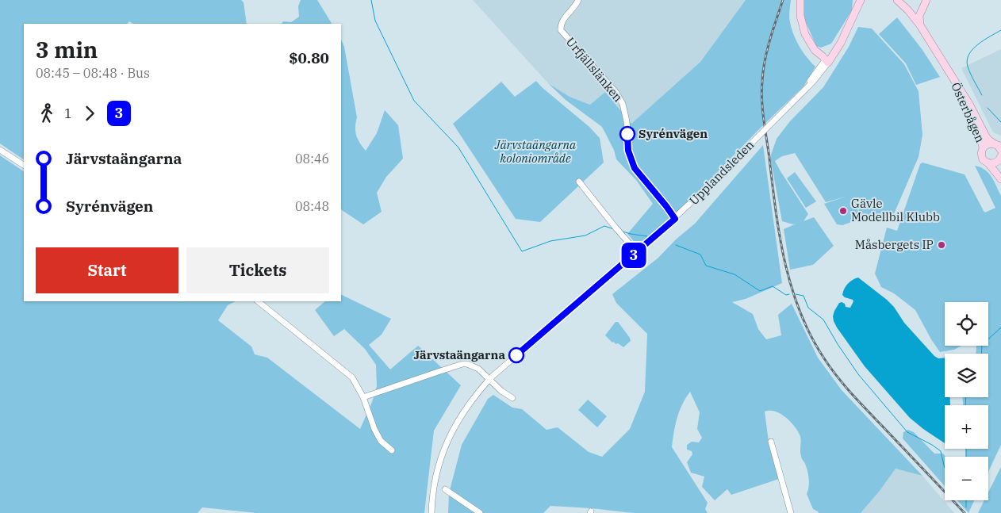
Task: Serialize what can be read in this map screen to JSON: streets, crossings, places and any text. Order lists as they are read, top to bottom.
{
  "streets": {
    "main road": ["Österbågen"],
    "street": ["Urfjällslänken", "Upplandsleden"]
  },
  "crossings": [
    ["Urfjällslänken", "Upplandsleden"]
  ],
  "parks": ["Järvstaängarna koloniområde"],
  "places": [
    "Syrénvägen",
    "Gävle Modellbil Klubb",
    "Måsbergets IP",
    "Järvstaängarna"
  ],
  "lines": ["bus line 3"],
  "page": {
    "on_map": "3",
    "heading": ["3 min", "08:45 – 08:48 · Bus", "$0.80"],
    "legs": ["1", "3"],
    "list": [
      {
        "name": "Järvstaängarna",
        "value": "08:46"
      },
      {
        "name": "Syrénvägen",
        "value": "08:48"
      }
    ],
    "buttons": ["Start", "Tickets"],
    "map_buttons": ["+", "−"]
  }
}
